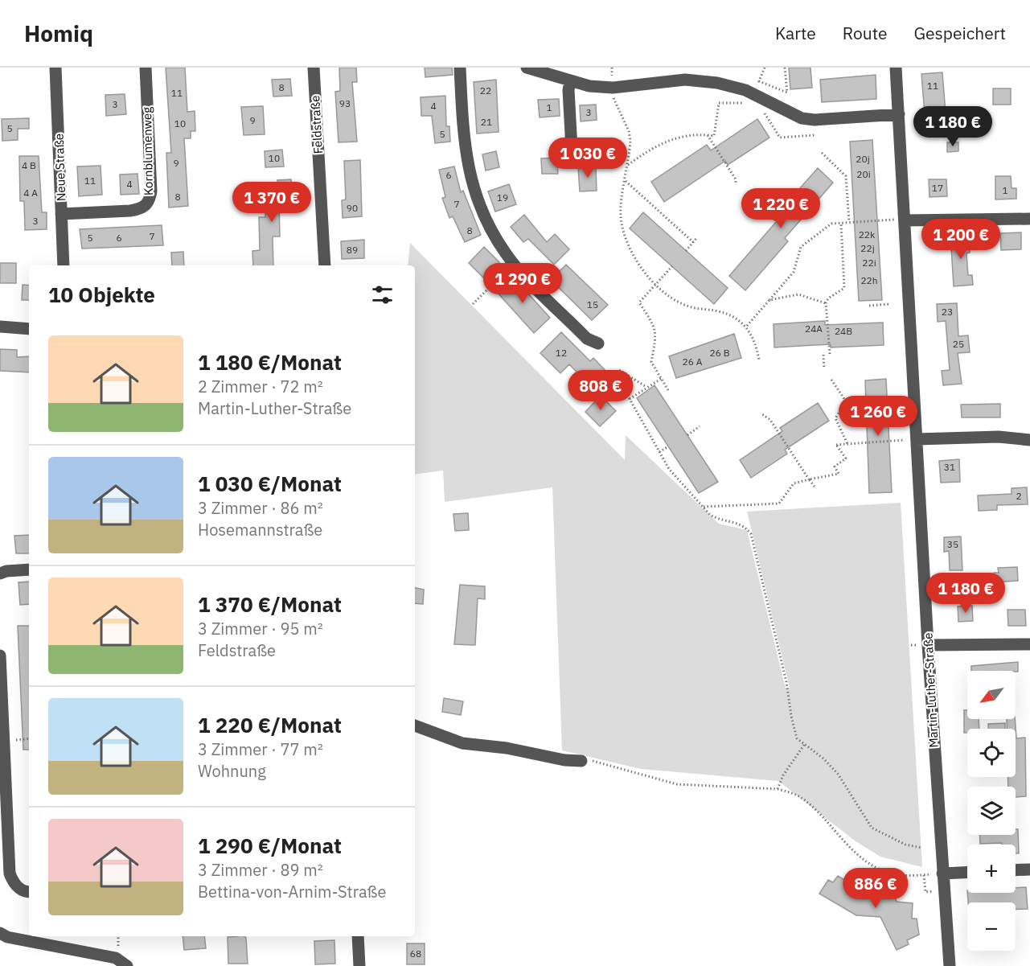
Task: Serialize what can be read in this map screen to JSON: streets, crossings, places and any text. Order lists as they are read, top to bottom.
{
  "streets": {
    "street": [
      "Feldstraße",
      "Kornblumenweg",
      "Neue Straße",
      "Martin-Luther-Straße"
    ]
  },
  "crossings": [
    ["Kornblumenweg", "Neue Straße"]
  ],
  "house_numbers": [
    "11",
    "8",
    "22",
    "11",
    "93",
    "3",
    "4",
    "1",
    "3",
    "9",
    "21",
    "10",
    "5",
    "5",
    "10",
    "20j",
    "9",
    "4 B",
    "20i",
    "6",
    "11",
    "4",
    "17",
    "1",
    "4 A",
    "8",
    "19",
    "7",
    "90",
    "3",
    "8",
    "22k",
    "7",
    "5",
    "6",
    "22j",
    "89",
    "22i",
    "22h",
    "15",
    "23",
    "24A",
    "24B",
    "25",
    "12",
    "26 B",
    "26 A",
    "31",
    "2",
    "35",
    "68"
  ],
  "north": "bottom left",
  "page": {
    "header": "Homiq",
    "nav": ["Karte", "Route", "Gespeichert"],
    "price": [
      "1 180 €",
      "1 030 €",
      "1 370 €",
      "1 220 €",
      "1 200 €",
      "1 290 €",
      "808 €",
      "1 260 €",
      "1 180 €",
      "886 €"
    ],
    "heading": "10 Objekte",
    "list": [
      {
        "name": "1 180 €/Monat",
        "note": "2 Zimmer · 72 m² · Martin-Luther-Straße"
      },
      {
        "name": "1 030 €/Monat",
        "note": "3 Zimmer · 86 m² · Hosemannstraße"
      },
      {
        "name": "1 370 €/Monat",
        "note": "3 Zimmer · 95 m² · Feldstraße"
      },
      {
        "name": "1 220 €/Monat",
        "note": "3 Zimmer · 77 m² · Wohnung"
      },
      {
        "name": "1 290 €/Monat",
        "note": "3 Zimmer · 89 m² · Bettina-von-Arnim-Straße"
      }
    ],
    "map_buttons": ["+", "−"]
  }
}
